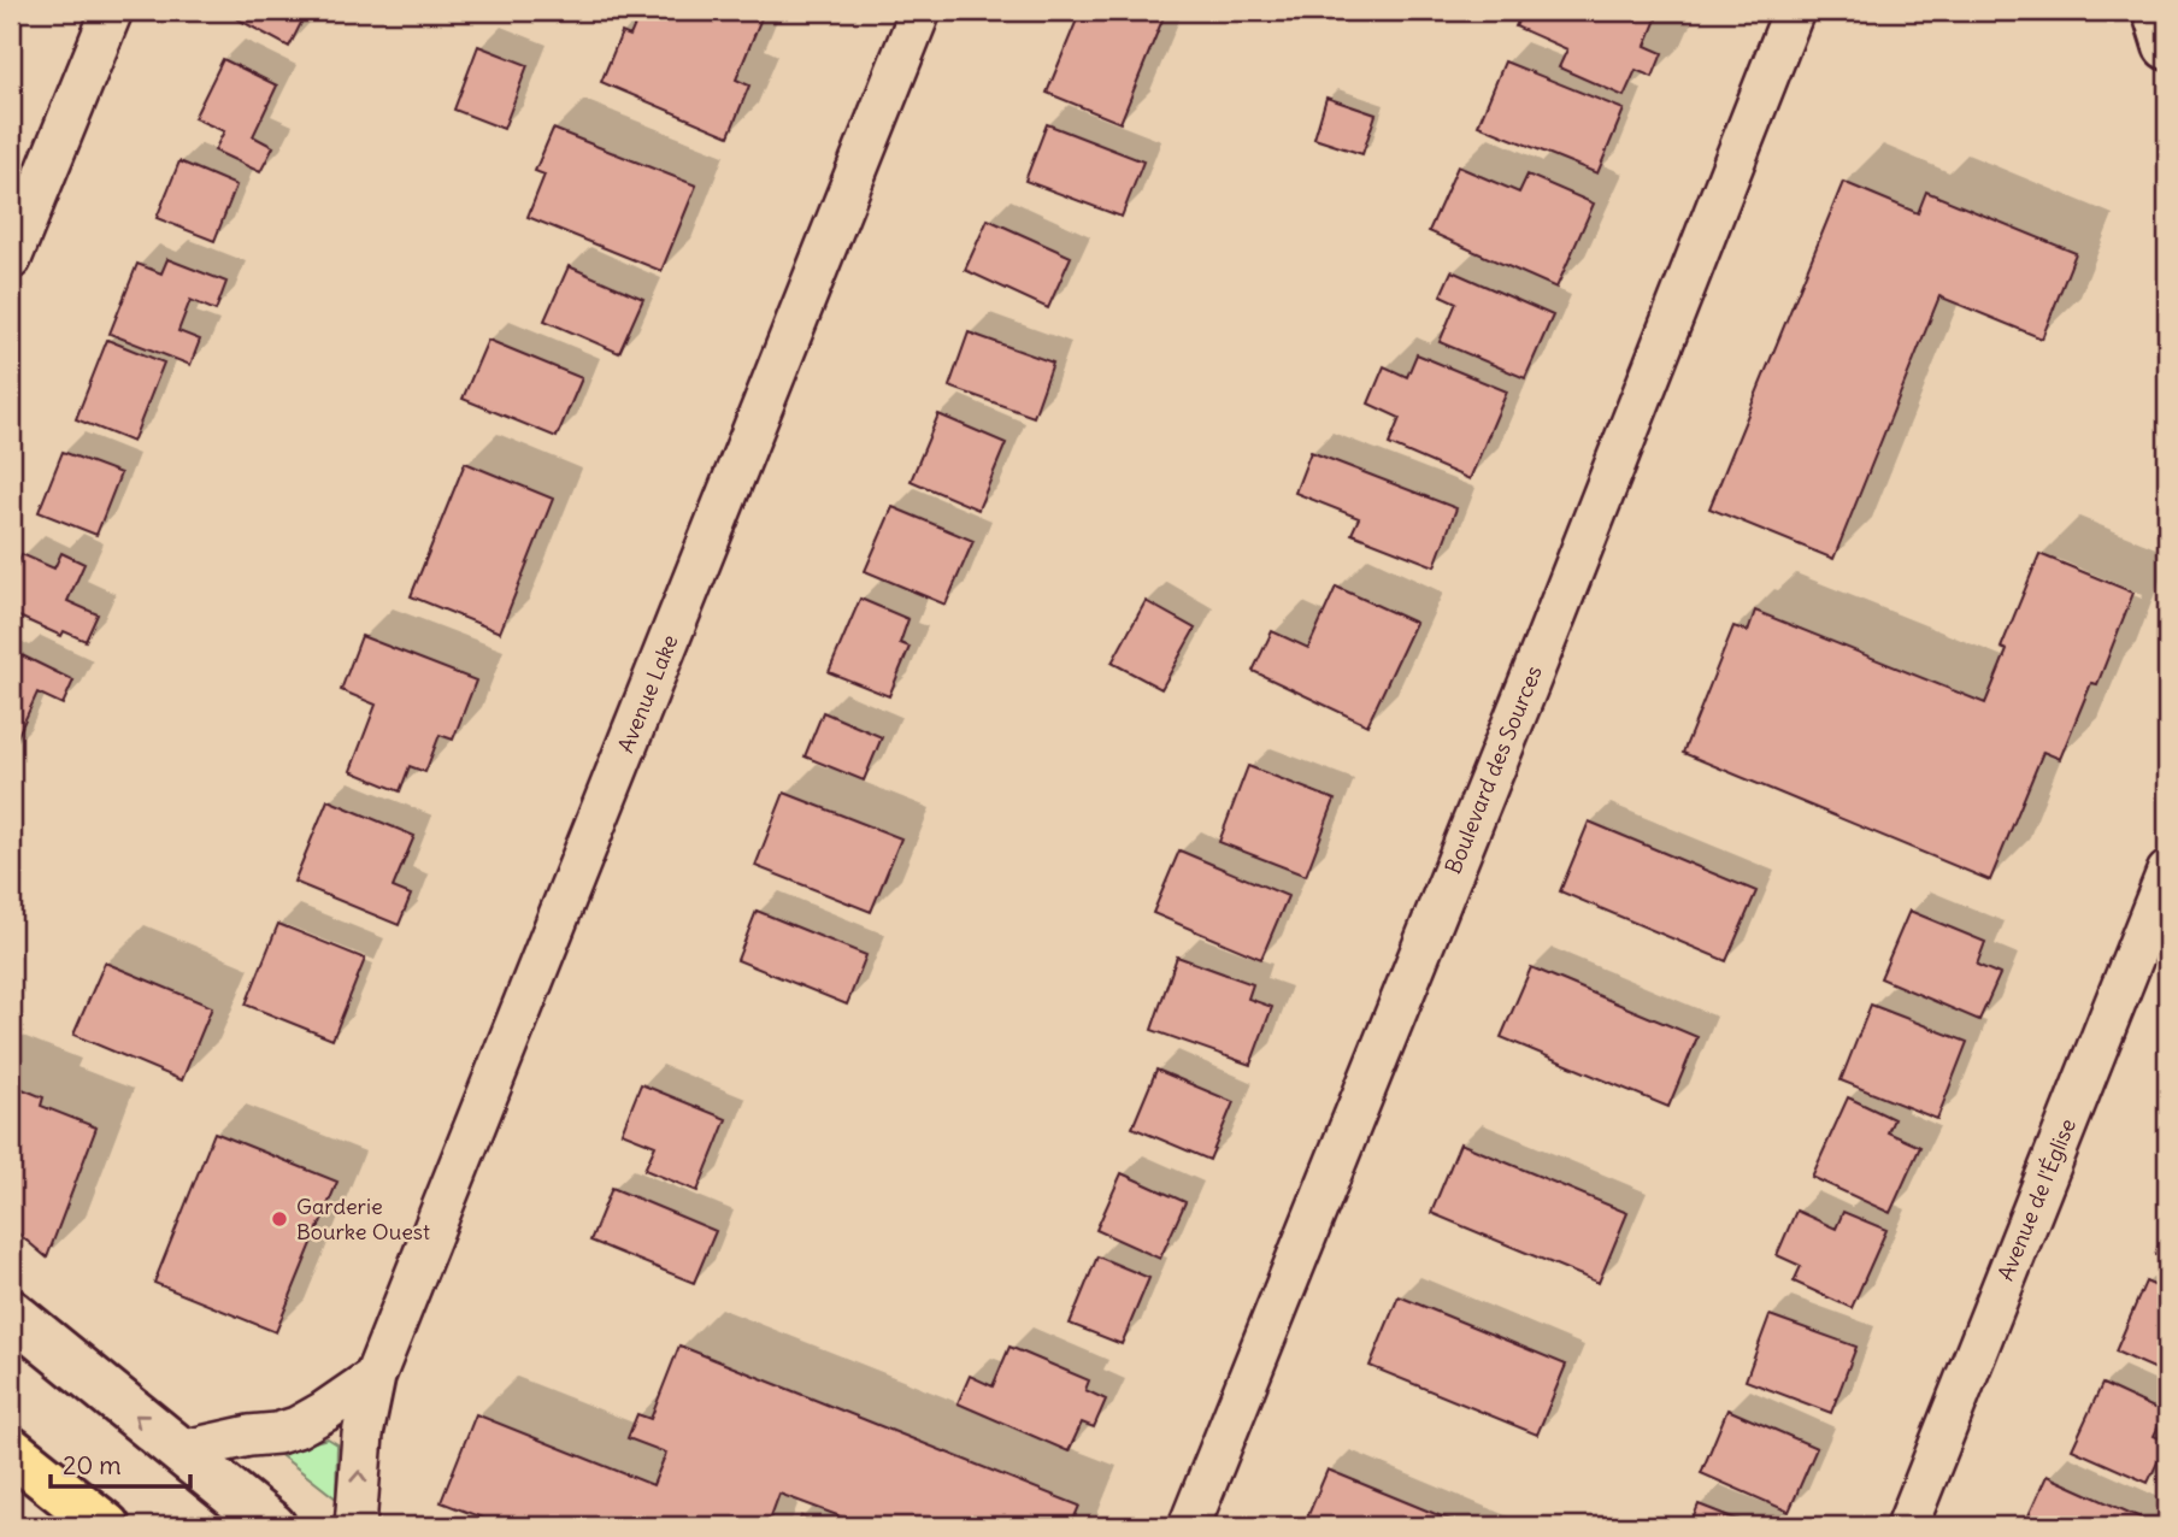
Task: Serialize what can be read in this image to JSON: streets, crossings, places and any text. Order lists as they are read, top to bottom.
{
  "streets": {
    "street": ["Avenue Lake", "Boulevard des Sources", "Avenue de l'Église"]
  },
  "places": ["Garderie Bourke Ouest"],
  "scale_bar": "20 m"
}
